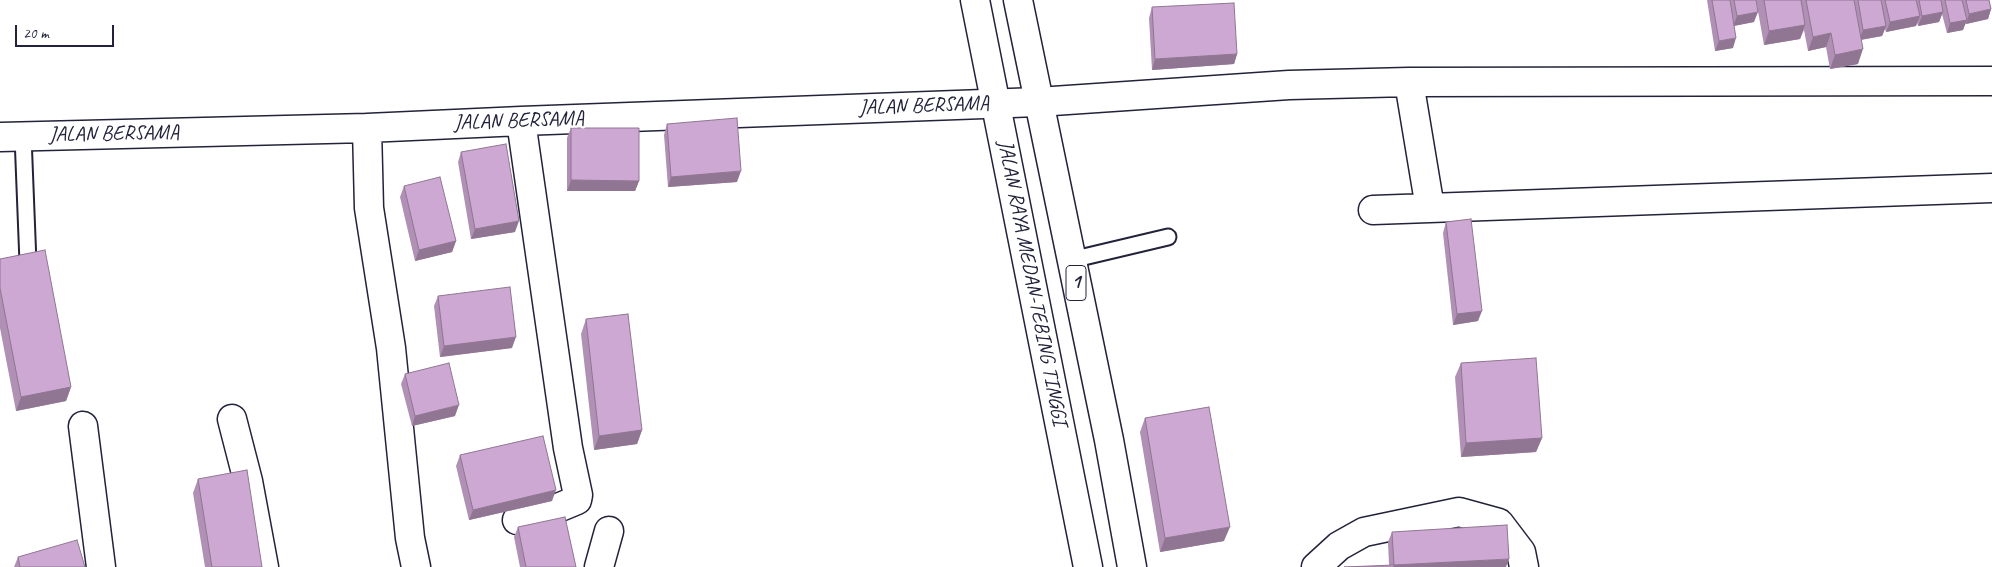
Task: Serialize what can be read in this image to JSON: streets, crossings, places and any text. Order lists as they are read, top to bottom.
{
  "streets": {
    "main road": ["JALAN BERSAMA", "JALAN RAYA MEDAN-TEBING TINGGI", "1"]
  },
  "crossings": [
    ["JALAN BERSAMA", "JALAN RAYA MEDAN-TEBING TINGGI"]
  ],
  "scale_bar": "20 m"
}
